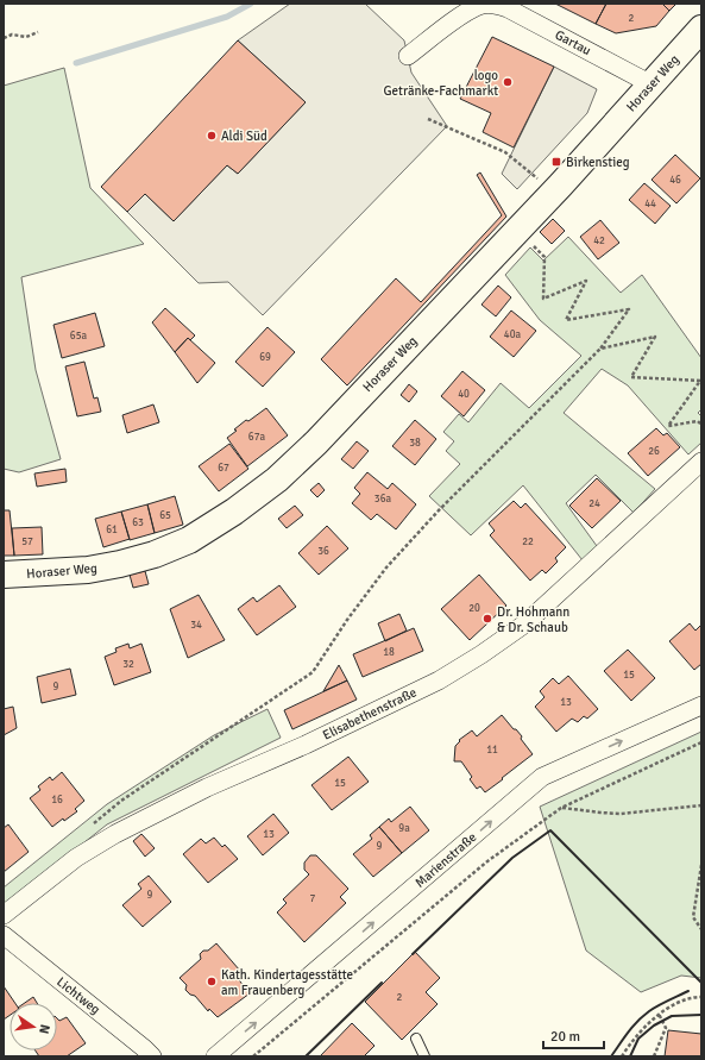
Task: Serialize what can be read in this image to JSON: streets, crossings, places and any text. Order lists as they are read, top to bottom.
{
  "streets": {
    "main road": ["Horaser Weg"],
    "street": [
      "Gartau",
      "Elisabethenstraße",
      "Marienstraße",
      "Lichtweg"
    ]
  },
  "crossings": [
    ["Gartau", "Horaser Weg"]
  ],
  "one_way": ["Marienstraße"],
  "places": {
    "other": [
      "logo Getränke-Fachmarkt",
      "Aldi Süd",
      "Dr. Hohmann & Dr. Schaub",
      "Kath. Kindertagesstätte am Frauenberg"
    ],
    "transit": ["Birkenstieg"]
  },
  "house_numbers": [
    "2",
    "46",
    "44",
    "42",
    "40a",
    "65a",
    "69",
    "40",
    "67a",
    "38",
    "26",
    "67",
    "36a",
    "24",
    "65",
    "63",
    "61",
    "57",
    "22",
    "36",
    "20",
    "34",
    "18",
    "32",
    "15",
    "9",
    "13",
    "11",
    "15",
    "16",
    "9a",
    "13",
    "9",
    "9",
    "7",
    "2"
  ],
  "scale_bar": "20 m",
  "north": "right"
}
